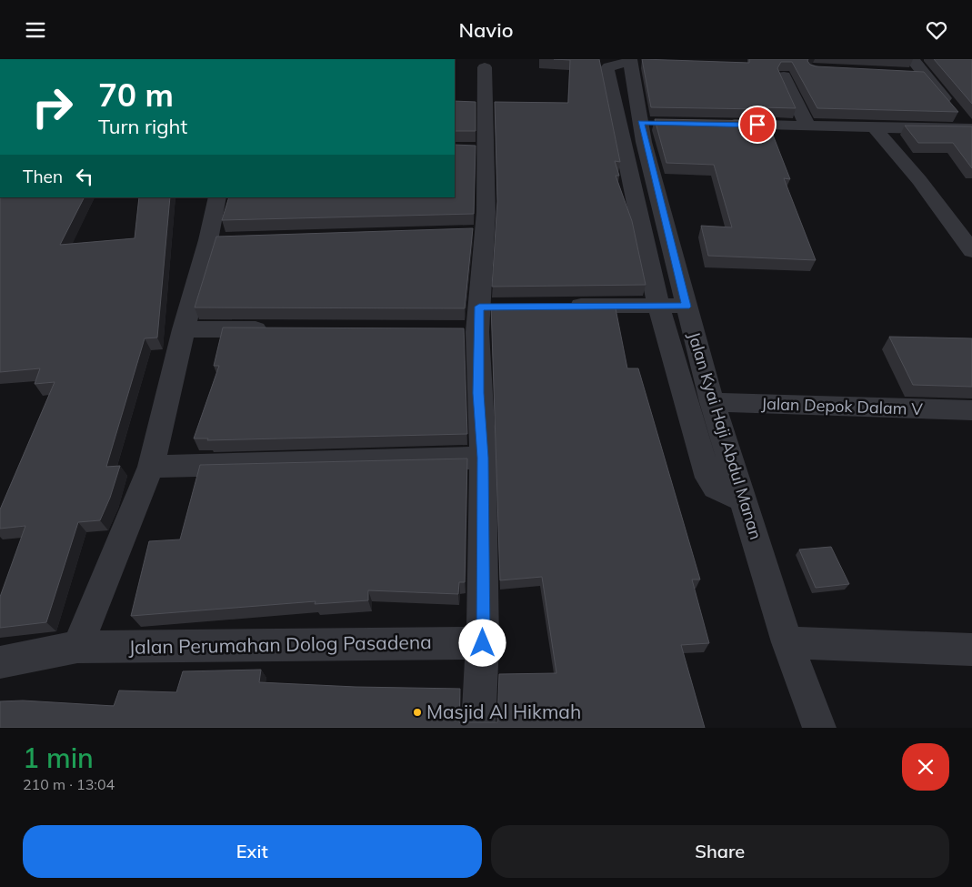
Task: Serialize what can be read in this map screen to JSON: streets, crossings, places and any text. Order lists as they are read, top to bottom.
{
  "streets": {
    "street": ["Jalan Depok Dalam V", "Jalan Kyai Haji Abdul Manan", "Jalan Perumahan Dolog Pasadena"]
  },
  "crossings": [
    ["Jalan Depok Dalam V", "Jalan Kyai Haji Abdul Manan"]
  ],
  "places": ["Masjid Al Hikmah"],
  "page": {
    "header": "Navio",
    "turn": ["70 m", "Turn right"],
    "then": "Then",
    "heading": ["1 min", "210 m · 13:04"],
    "buttons": ["Exit", "Share"]
  }
}
